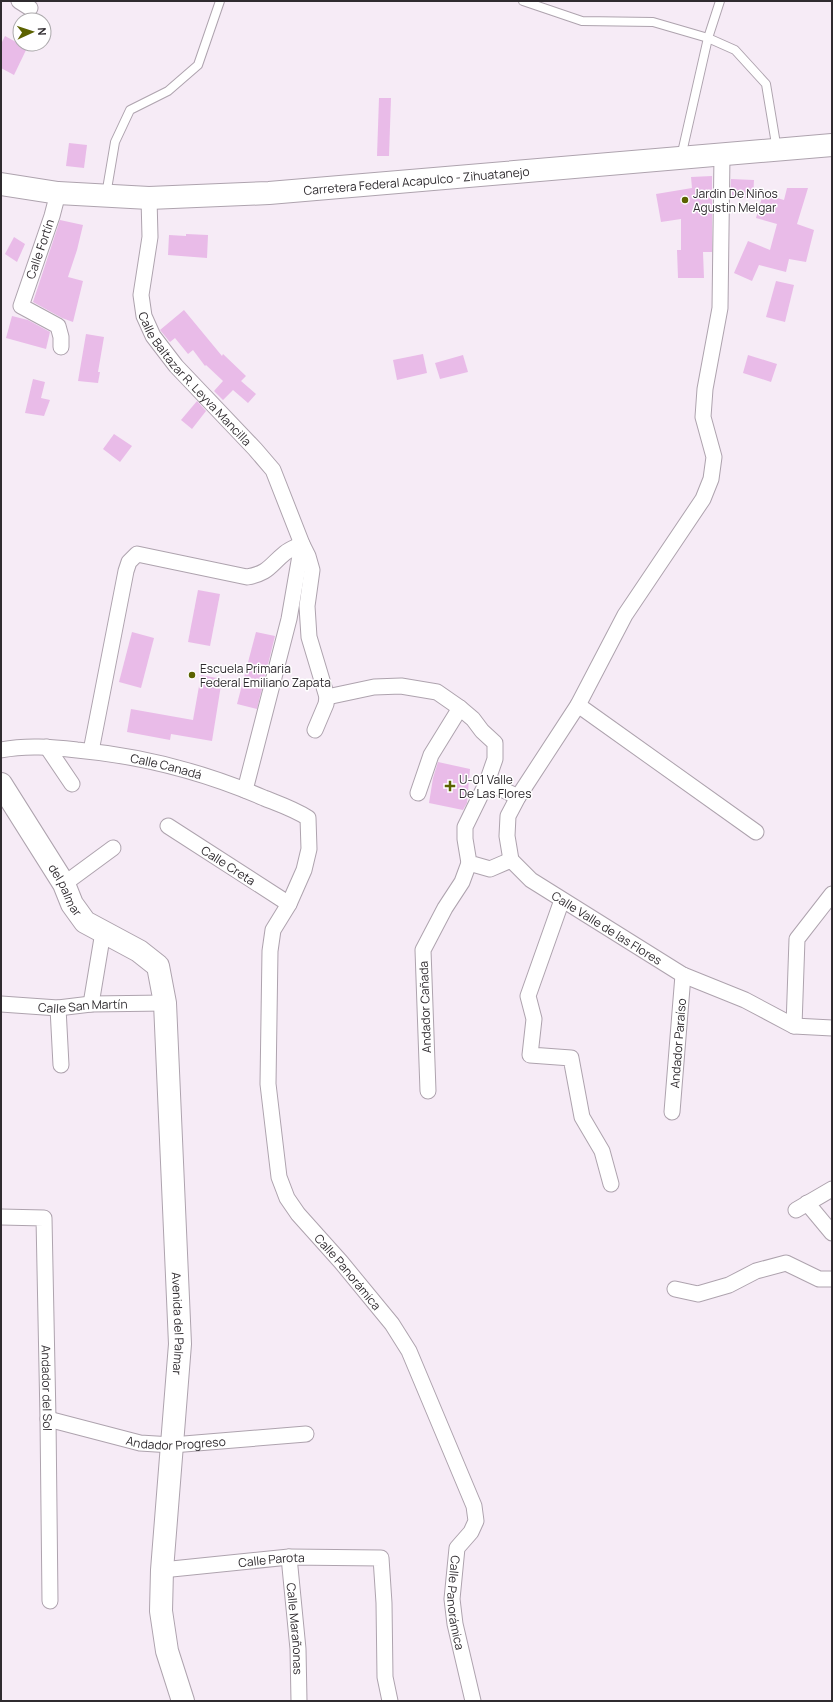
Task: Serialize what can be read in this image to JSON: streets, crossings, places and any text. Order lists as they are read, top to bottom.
{
  "streets": {
    "street": [
      "Carretera Federal Acapulco - Zihuatanejo",
      "Calle Fortín",
      "Calle Baltazar R. Leyva Mancilla",
      "Calle Canadá",
      "Calle Creta",
      "del palmar",
      "Calle Valle de las Flores",
      "Calle San Martín",
      "Andador Cañada",
      "Andador Paraíso",
      "Calle Panorámica",
      "Avenida del Palmar",
      "Andador del Sol",
      "Andador Progreso",
      "Calle Parota",
      "Calle Marañonas"
    ]
  },
  "crossings": [
    ["Carretera Federal Acapulco - Zihuatanejo", "Calle Fortín"],
    ["Carretera Federal Acapulco - Zihuatanejo", "Calle Baltazar R. Leyva Mancilla"],
    ["Calle Canadá", "Calle Panorámica"],
    ["Calle Creta", "Calle Panorámica"],
    ["del palmar", "Avenida del Palmar"],
    ["Calle Valle de las Flores", "Andador Paraíso"],
    ["Calle San Martín", "Avenida del Palmar"],
    ["Avenida del Palmar", "Andador Progreso"],
    ["Avenida del Palmar", "Calle Parota"],
    ["Andador del Sol", "Andador Progreso"],
    ["Calle Parota", "Calle Marañonas"]
  ],
  "places": {
    "other": ["Jardin De Niños Agustin Melgar", "Escuela Primaria Federal Emiliano Zapata"],
    "health": ["U-01 Valle De Las Flores"]
  },
  "north": "right"
}
